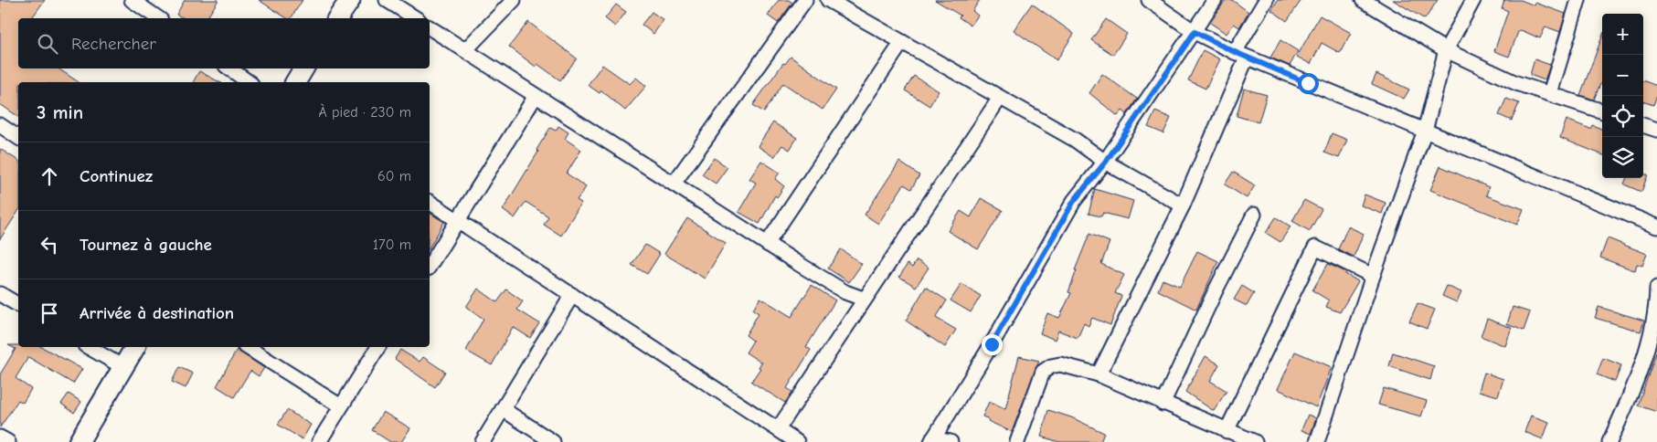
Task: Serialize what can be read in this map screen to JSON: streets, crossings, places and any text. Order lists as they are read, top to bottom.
{
  "page": {
    "map_buttons": ["+", "−"],
    "search": "Rechercher",
    "heading": ["3 min", "À pied · 230 m"],
    "list": [
      ["Continuez", "60 m"],
      ["Tournez à gauche", "170 m"],
      "Arrivée à destination"
    ]
  }
}
